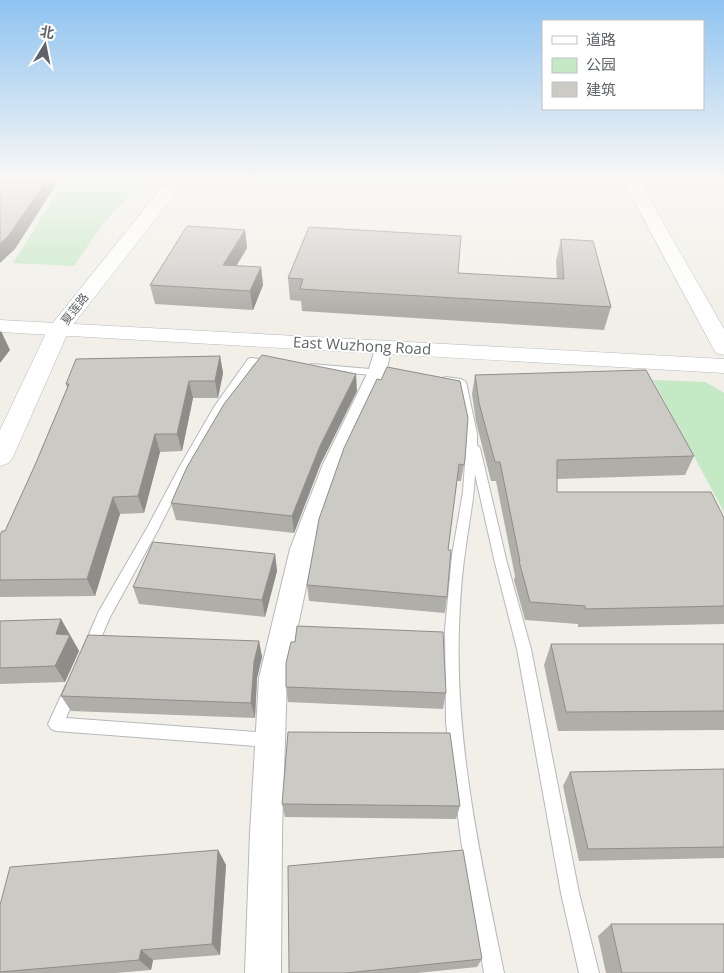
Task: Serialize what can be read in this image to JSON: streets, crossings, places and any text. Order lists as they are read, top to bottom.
{
  "streets": {
    "main road": ["夏莲路", "East Wuzhong Road"]
  },
  "crossings": [
    ["夏莲路", "East Wuzhong Road"]
  ],
  "legend": ["道路", "公园", "建筑"],
  "north": "top"
}
